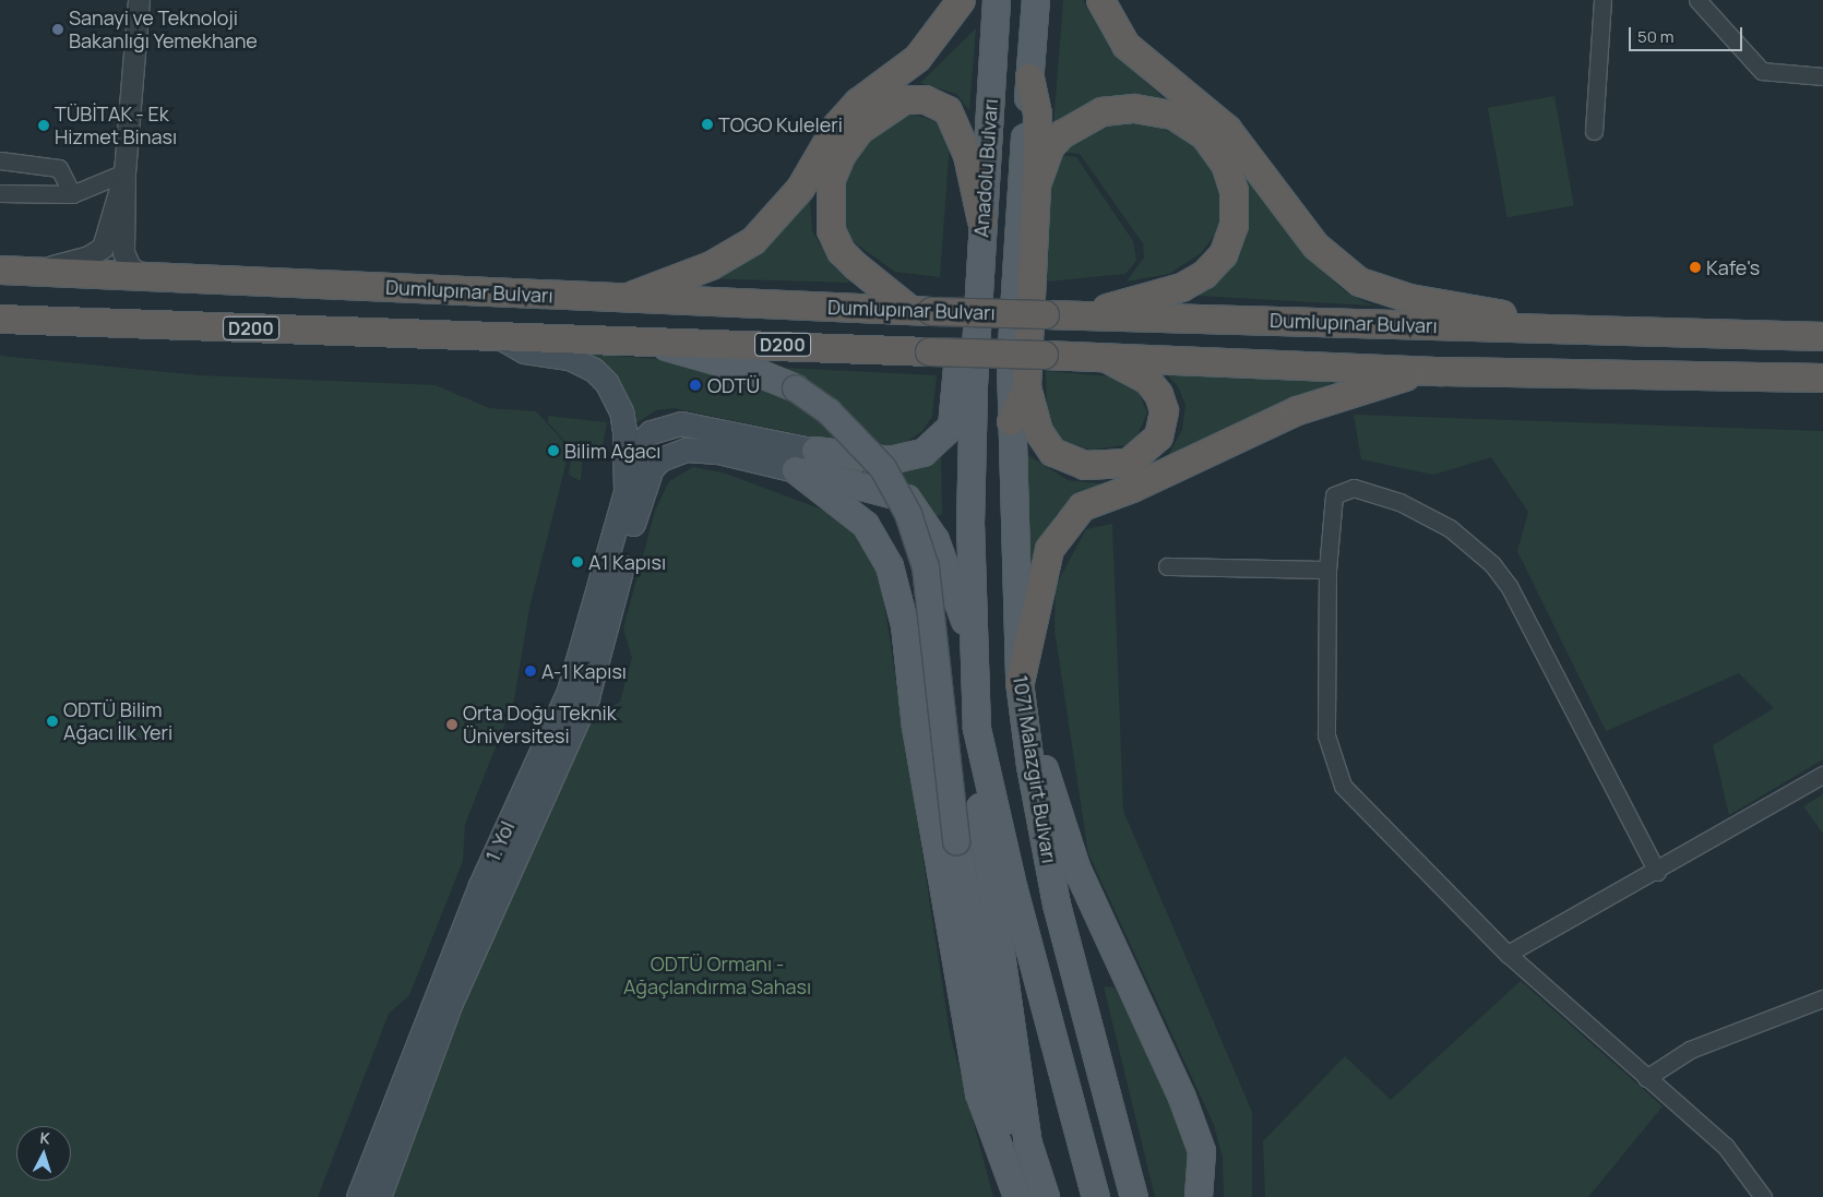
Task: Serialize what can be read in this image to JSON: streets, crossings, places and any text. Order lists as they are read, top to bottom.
{
  "streets": {
    "highway": ["Dumlupınar Bulvarı", "D200"],
    "main road": ["Anadolu Bulvarı", "1071 Malazgirt Bulvarı", "1. Yol"]
  },
  "crossings": [
    ["Anadolu Bulvarı", "1071 Malazgirt Bulvarı"]
  ],
  "parks": ["ODTÜ Ormanı - Ağaçlandırma Sahası"],
  "places": [
    "Sanayi ve Teknoloji Bakanlığı Yemekhane",
    "TOGO Kuleleri",
    "TÜBİTAK - Ek Hizmet Binası",
    "Kafe's",
    "ODTÜ",
    "Bilim Ağacı",
    "A1 Kapısı",
    "A-1 Kapısı",
    "ODTÜ Bilim Ağacı İlk Yeri",
    "Orta Doğu Teknik Üniversitesi"
  ],
  "scale_bar": "50 m",
  "north": "top"
}
